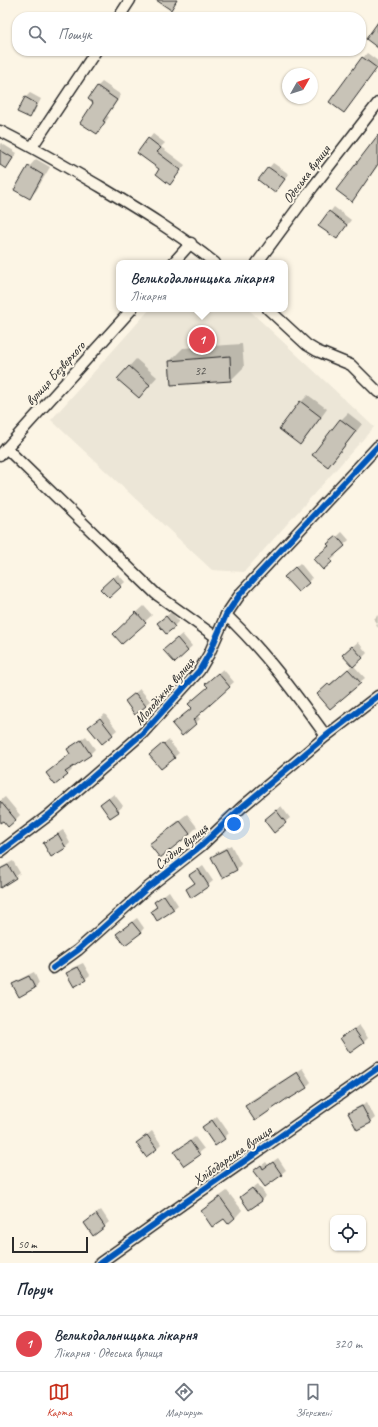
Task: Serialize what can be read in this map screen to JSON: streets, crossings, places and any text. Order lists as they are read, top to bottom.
{
  "streets": {
    "street": [
      "Одеська вулиця",
      "вулиця Безверхого",
      "Молодіжна вулиця",
      "Східна вулиця",
      "Хлібодарська вулиця"
    ]
  },
  "house_numbers": ["32"],
  "scale_bar": "50 m",
  "north": "top right",
  "page": {
    "search": "Пошук",
    "popup": ["Великодальницька лікарня", "Лікарня"],
    "pins": "1",
    "scale": "50 m",
    "heading": "Поруч",
    "list": [
      {
        "mark": "1",
        "name": "Великодальницька лікарня",
        "note": "Лікарня · Одеська вулиця",
        "value": "320 m"
      }
    ],
    "nav": ["Карта", "Маршрут", "Збережені"]
  }
}
